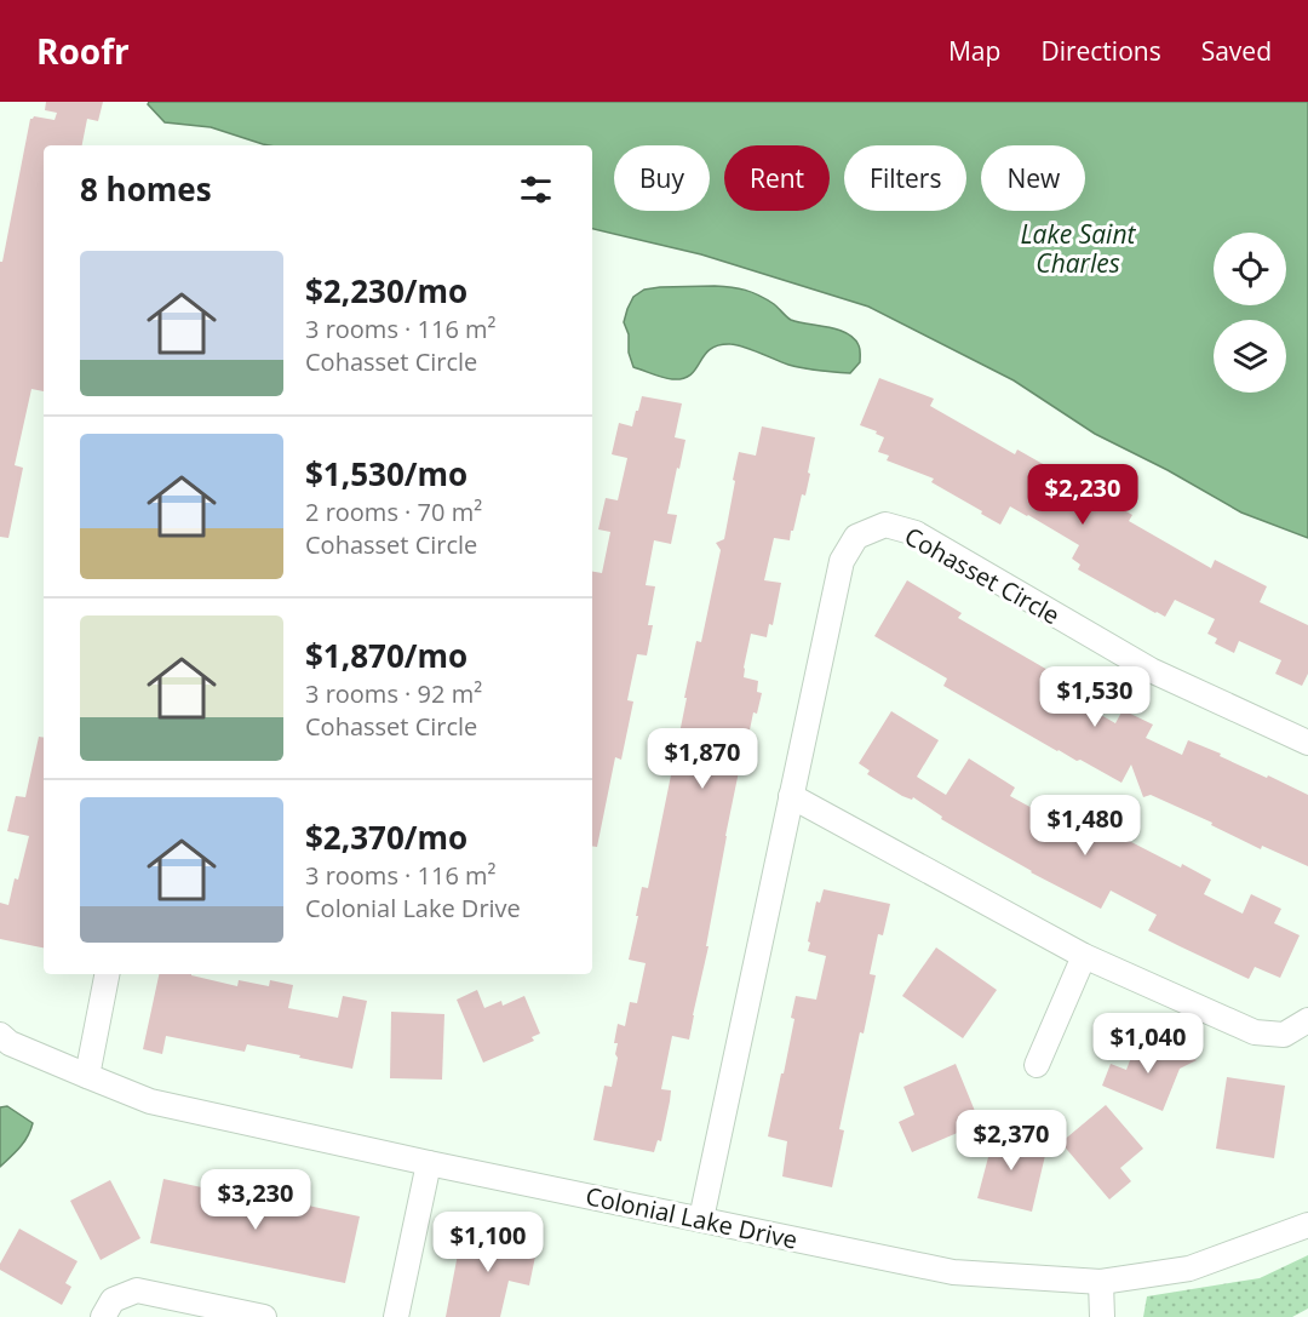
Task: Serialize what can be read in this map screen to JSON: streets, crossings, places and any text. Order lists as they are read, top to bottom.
{
  "streets": {
    "street": ["Cohasset Circle", "Colonial Lake Drive"]
  },
  "crossings": [
    ["Cohasset Circle", "Colonial Lake Drive"]
  ],
  "water": ["Lake Saint Charles"],
  "page": {
    "header": "Roofr",
    "nav": ["Map", "Directions", "Saved"],
    "chip": [
      "Buy",
      "Rent",
      "Filters",
      "New"
    ],
    "heading": "8 homes",
    "list": [
      {
        "name": "$2,230/mo",
        "note": "3 rooms · 116 m² · Cohasset Circle"
      },
      {
        "name": "$1,530/mo",
        "note": "2 rooms · 70 m² · Cohasset Circle"
      },
      {
        "name": "$1,870/mo",
        "note": "3 rooms · 92 m² · Cohasset Circle"
      },
      {
        "name": "$2,370/mo",
        "note": "3 rooms · 116 m² · Colonial Lake Drive"
      }
    ],
    "price": [
      "$2,230",
      "$1,530",
      "$1,870",
      "$1,480",
      "$1,040",
      "$2,370",
      "$3,230",
      "$1,100"
    ]
  }
}
